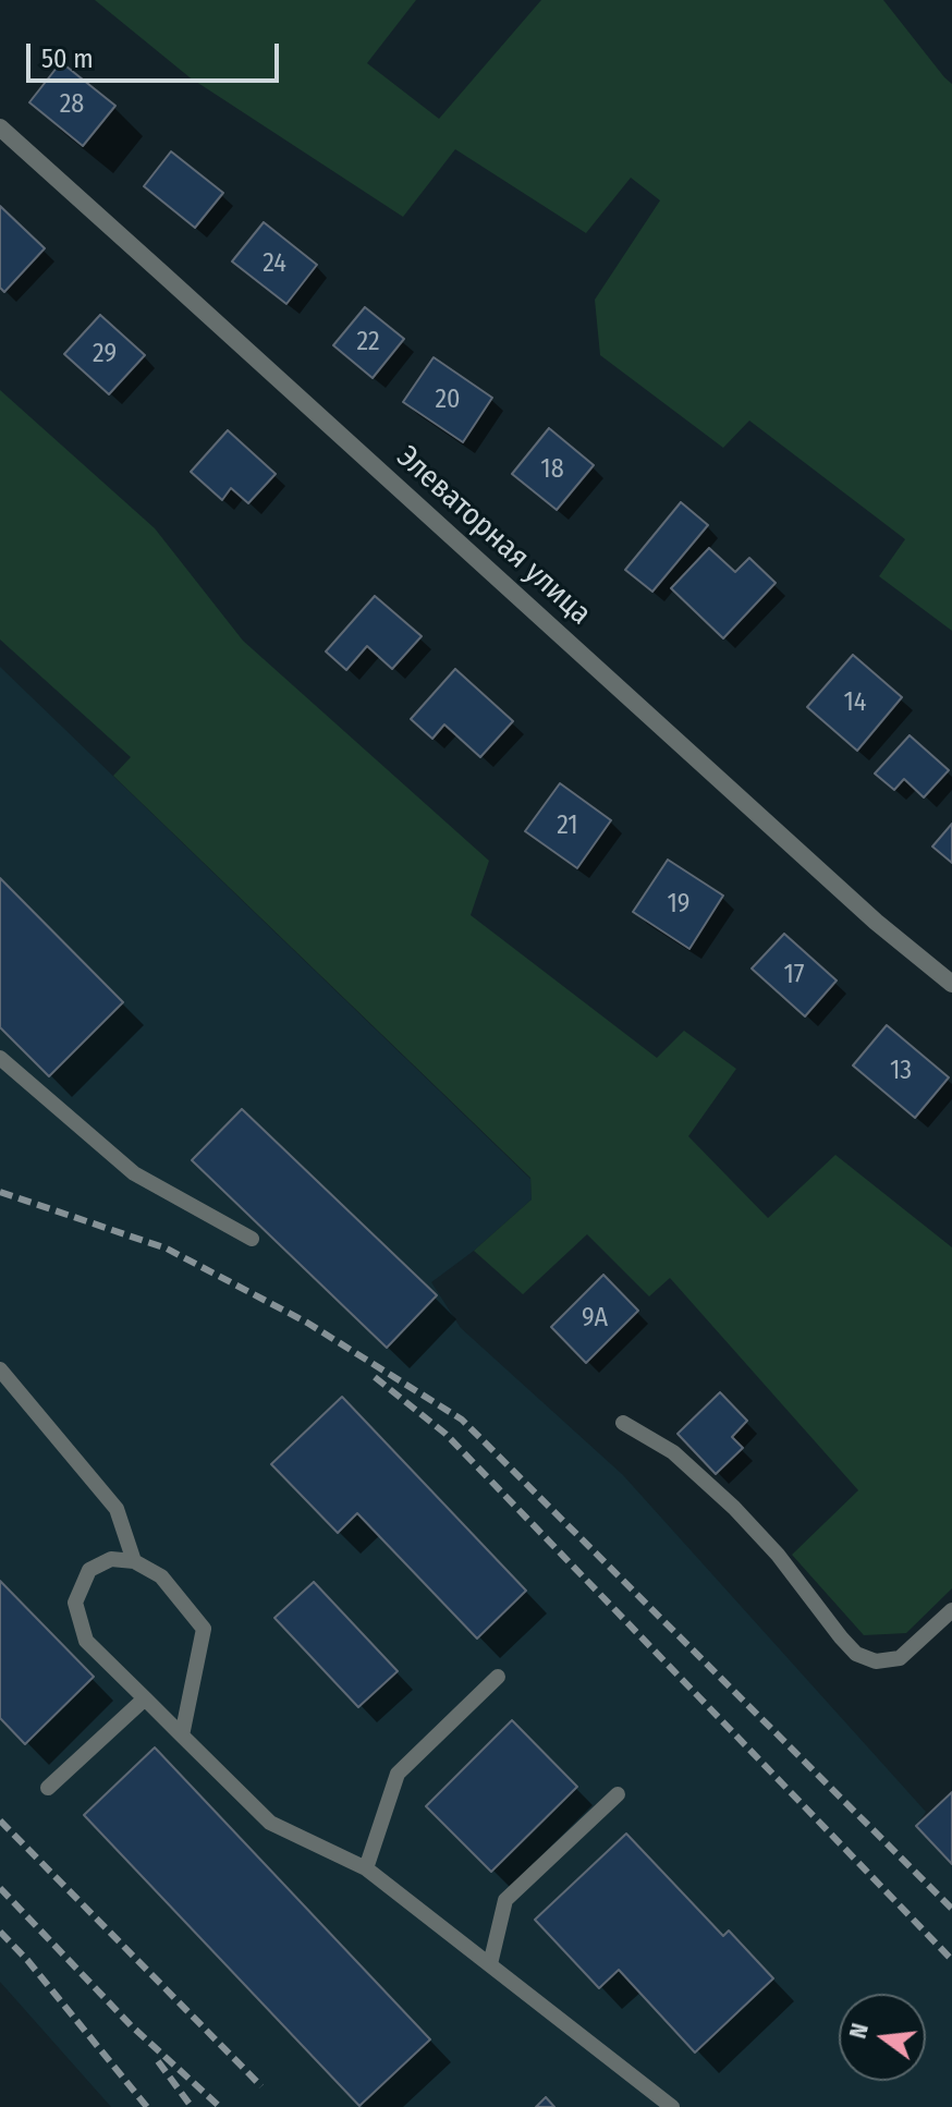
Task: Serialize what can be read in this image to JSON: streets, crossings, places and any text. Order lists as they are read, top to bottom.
{
  "streets": {
    "street": ["Элеваторная улица"]
  },
  "house_numbers": [
    "28",
    "24",
    "22",
    "29",
    "20",
    "18",
    "14",
    "21",
    "19",
    "17",
    "13",
    "9А"
  ],
  "scale_bar": "50 m",
  "north": "left"
}
